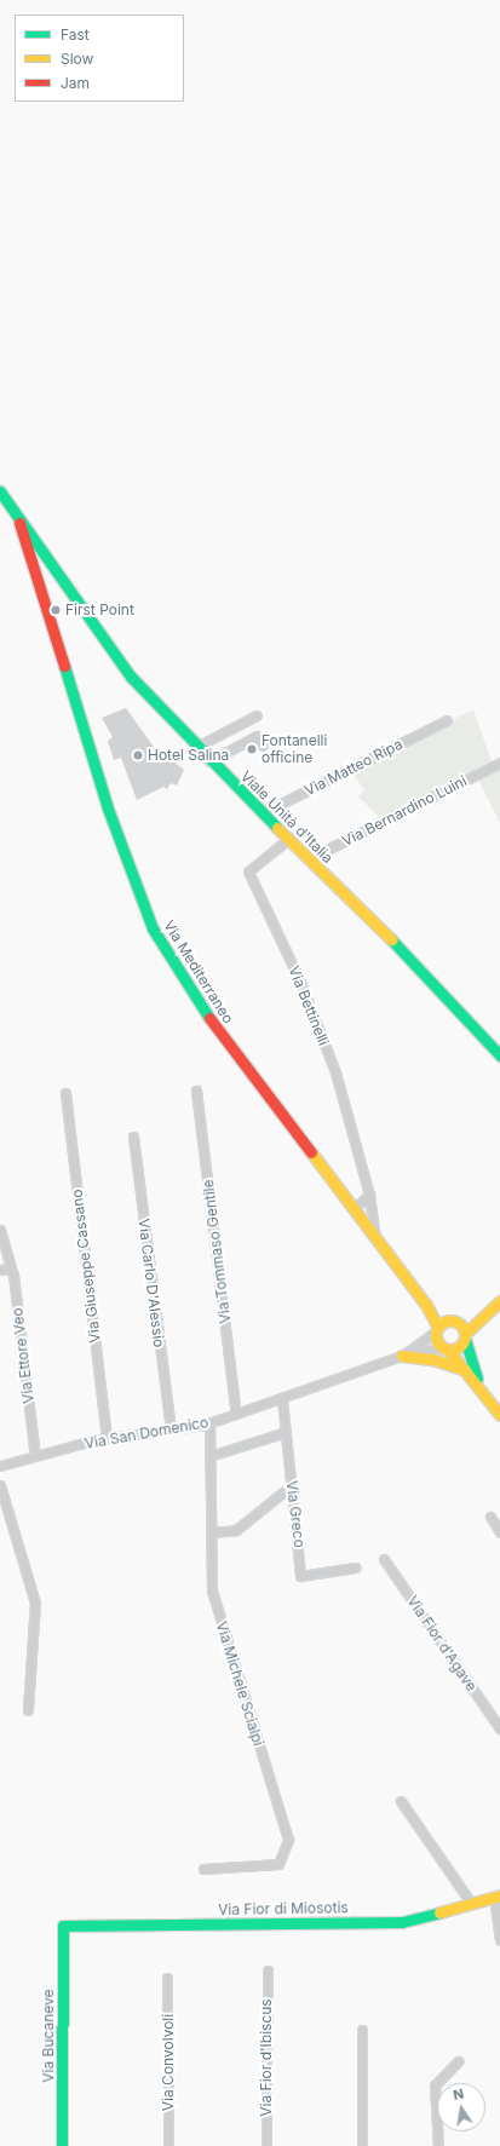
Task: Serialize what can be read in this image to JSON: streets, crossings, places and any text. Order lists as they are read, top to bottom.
{
  "streets": {
    "main road": [
      "Viale Unità d'Italia",
      "Via Mediterraneo",
      "Via Fior di Miosotis",
      "Via Bucaneve"
    ],
    "street": [
      "Via Matteo Ripa",
      "Via Bernardino Luini",
      "Via Bettinelli",
      "Via Tommaso Gentile",
      "Via Giuseppe Cassano",
      "Via Carlo D'Alessio",
      "Via Ettore Veo",
      "Via San Domenico",
      "Via Greco",
      "Via Fior d'Agave",
      "Via Michele Scialpi",
      "Via Fior d'Ibiscus",
      "Via Convolvoli"
    ]
  },
  "crossings": [
    ["Via Matteo Ripa", "Viale Unità d'Italia"],
    ["Via Bernardino Luini", "Viale Unità d'Italia"],
    ["Viale Unità d'Italia", "Via Mediterraneo"],
    ["Viale Unità d'Italia", "Via Bettinelli"],
    ["Via Mediterraneo", "Via Bettinelli"],
    ["Via Mediterraneo", "Via San Domenico"],
    ["Via Tommaso Gentile", "Via San Domenico"],
    ["Via Giuseppe Cassano", "Via San Domenico"],
    ["Via Carlo D'Alessio", "Via San Domenico"],
    ["Via Ettore Veo", "Via San Domenico"],
    ["Via San Domenico", "Via Greco"],
    ["Via San Domenico", "Via Michele Scialpi"],
    ["Via Fior di Miosotis", "Via Bucaneve"]
  ],
  "places": ["First Point", "Fontanelli officine", "Hotel Salina"],
  "legend": ["Fast", "Slow", "Jam"],
  "north": "top"
}
